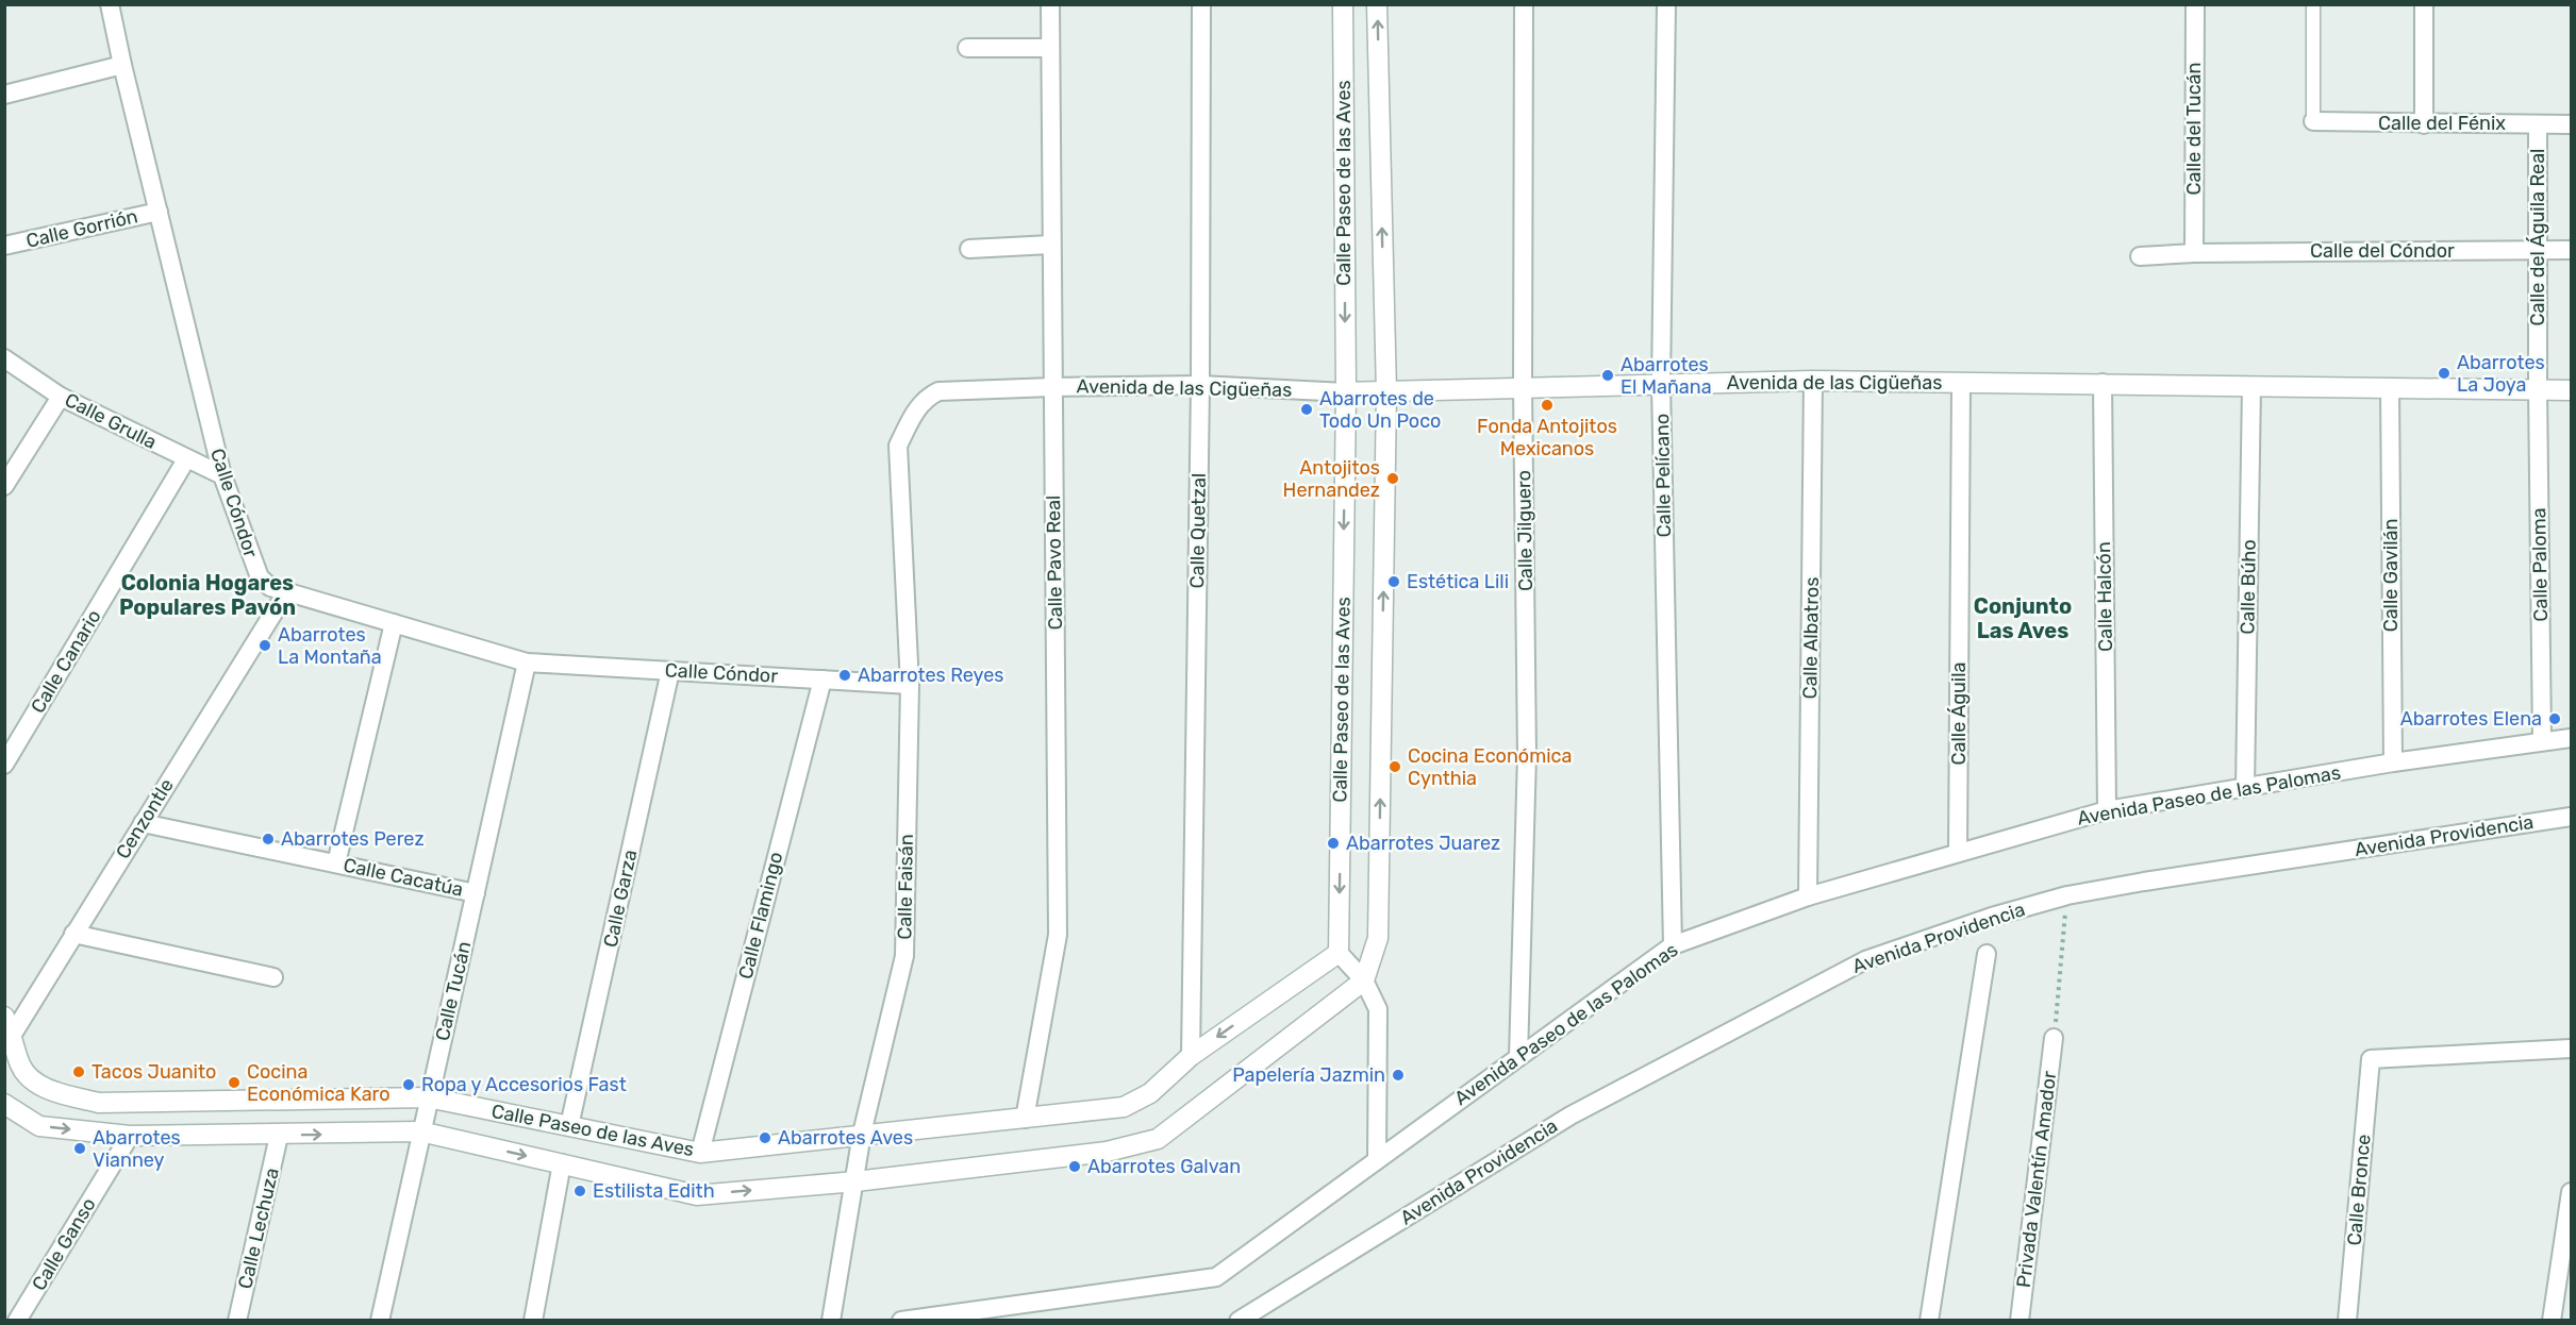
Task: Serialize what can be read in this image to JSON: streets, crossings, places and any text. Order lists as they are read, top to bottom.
{
  "streets": {
    "street": [
      "Calle del Fénix",
      "Calle del Tucán",
      "Calle Paseo de las Aves",
      "Calle Gorrión",
      "Calle del Águila Real",
      "Calle del Cóndor",
      "Avenida de las Cigüeñas",
      "Calle Grulla",
      "Calle Pelícano",
      "Calle Cóndor",
      "Calle Quetzal",
      "Calle Jilguero",
      "Calle Pavo Real",
      "Calle Paloma",
      "Calle Gavilán",
      "Calle Búho",
      "Calle Halcón",
      "Calle Albatros",
      "Calle Canario",
      "Calle Águila",
      "Avenida Paseo de las Palomas",
      "Cenzontle",
      "Avenida Providencia",
      "Calle Cacatúa",
      "Calle Faisán",
      "Calle Garza",
      "Calle Flamingo",
      "Calle Tucán",
      "Privada Valentín Amador",
      "Calle Bronce",
      "Calle Lechuza",
      "Calle Ganso"
    ]
  },
  "crossings": [
    ["Calle del Fénix", "Calle del Águila Real"],
    ["Calle del Tucán", "Calle del Cóndor"],
    ["Calle Paseo de las Aves", "Avenida de las Cigüeñas"],
    ["Calle Paseo de las Aves", "Calle Quetzal"],
    ["Calle Paseo de las Aves", "Calle Pavo Real"],
    ["Calle Paseo de las Aves", "Cenzontle"],
    ["Calle Paseo de las Aves", "Calle Faisán"],
    ["Calle Paseo de las Aves", "Calle Garza"],
    ["Calle Paseo de las Aves", "Calle Flamingo"],
    ["Calle Paseo de las Aves", "Calle Tucán"],
    ["Calle Paseo de las Aves", "Calle Lechuza"],
    ["Calle Paseo de las Aves", "Calle Ganso"],
    ["Calle Gorrión", "Calle Cóndor"],
    ["Calle del Águila Real", "Calle del Cóndor"],
    ["Calle del Águila Real", "Avenida de las Cigüeñas"],
    ["Calle del Águila Real", "Calle Paloma"],
    ["Avenida de las Cigüeñas", "Calle Pelícano"],
    ["Avenida de las Cigüeñas", "Calle Quetzal"],
    ["Avenida de las Cigüeñas", "Calle Jilguero"],
    ["Avenida de las Cigüeñas", "Calle Pavo Real"],
    ["Avenida de las Cigüeñas", "Calle Paloma"],
    ["Avenida de las Cigüeñas", "Calle Gavilán"],
    ["Avenida de las Cigüeñas", "Calle Búho"],
    ["Avenida de las Cigüeñas", "Calle Halcón"],
    ["Avenida de las Cigüeñas", "Calle Albatros"],
    ["Avenida de las Cigüeñas", "Calle Águila"],
    ["Avenida de las Cigüeñas", "Calle Faisán"],
    ["Calle Grulla", "Calle Cóndor"],
    ["Calle Grulla", "Calle Canario"],
    ["Calle Pelícano", "Avenida Paseo de las Palomas"],
    ["Calle Cóndor", "Cenzontle"],
    ["Calle Cóndor", "Calle Faisán"],
    ["Calle Cóndor", "Calle Garza"],
    ["Calle Cóndor", "Calle Flamingo"],
    ["Calle Cóndor", "Calle Tucán"],
    ["Calle Jilguero", "Avenida Paseo de las Palomas"],
    ["Calle Paloma", "Avenida Paseo de las Palomas"],
    ["Calle Gavilán", "Avenida Paseo de las Palomas"],
    ["Calle Búho", "Avenida Paseo de las Palomas"],
    ["Calle Halcón", "Avenida Paseo de las Palomas"],
    ["Calle Albatros", "Avenida Paseo de las Palomas"],
    ["Calle Águila", "Avenida Paseo de las Palomas"],
    ["Cenzontle", "Calle Cacatúa"],
    ["Calle Cacatúa", "Calle Tucán"]
  ],
  "districts": ["Colonia Hogares Populares Pavón", "Conjunto Las Aves"],
  "places": [
    "Abarrotes La Joya",
    "Abarrotes El Mañana",
    "Fonda Antojitos Mexicanos",
    "Abarrotes de Todo Un Poco",
    "Antojitos Hernandez",
    "Estética Lili",
    "Abarrotes La Montaña",
    "Abarrotes Reyes",
    "Abarrotes Elena",
    "Cocina Económica Cynthia",
    "Abarrotes Perez",
    "Abarrotes Juarez",
    "Tacos Juanito",
    "Papelería Jazmin",
    "Cocina Económica Karo",
    "Ropa y Accesorios Fast",
    "Abarrotes Aves",
    "Abarrotes Vianney",
    "Abarrotes Galvan",
    "Estilista Edith"
  ]
}
